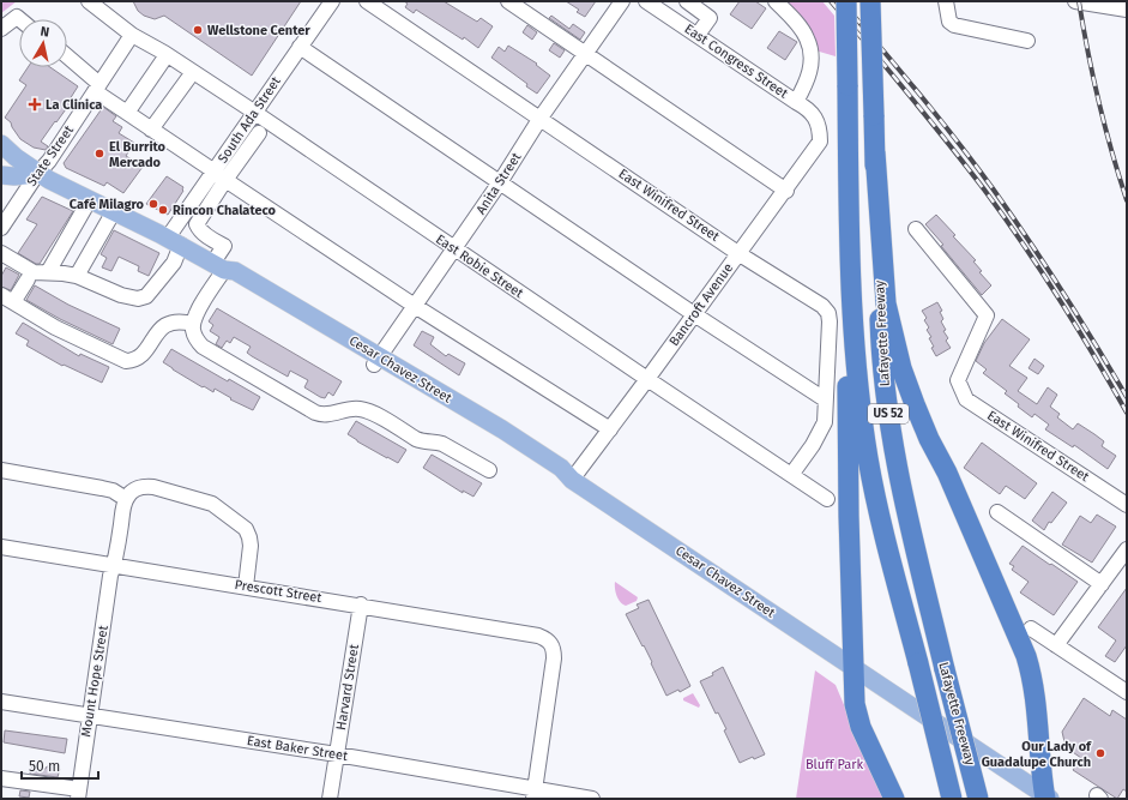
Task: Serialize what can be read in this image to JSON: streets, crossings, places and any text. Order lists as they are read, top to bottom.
{
  "streets": {
    "highway": ["Lafayette Freeway", "US 52"],
    "main road": ["Cesar Chavez Street"],
    "street": [
      "East Congress Street",
      "South Ada Street",
      "State Street",
      "Anita Street",
      "East Winifred Street",
      "East Robie Street",
      "Bancroft Avenue",
      "Prescott Street",
      "Mount Hope Street",
      "Harvard Street",
      "East Baker Street"
    ]
  },
  "crossings": [
    ["East Congress Street", "Bancroft Avenue"],
    ["South Ada Street", "East Robie Street"],
    ["South Ada Street", "Cesar Chavez Street"],
    ["State Street", "East Robie Street"],
    ["State Street", "Cesar Chavez Street"],
    ["Anita Street", "East Winifred Street"],
    ["Anita Street", "East Robie Street"],
    ["Anita Street", "Cesar Chavez Street"],
    ["East Winifred Street", "East Robie Street"],
    ["East Winifred Street", "Bancroft Avenue"],
    ["East Robie Street", "Bancroft Avenue"],
    ["Bancroft Avenue", "Cesar Chavez Street"],
    ["Prescott Street", "Mount Hope Street"],
    ["Prescott Street", "Harvard Street"],
    ["Prescott Street", "East Baker Street"],
    ["Mount Hope Street", "East Baker Street"],
    ["Harvard Street", "East Baker Street"]
  ],
  "parks": ["Bluff Park"],
  "places": {
    "other": [
      "Wellstone Center",
      "El Burrito Mercado",
      "Café Milagro",
      "Rincon Chalateco",
      "Our Lady of Guadalupe Church"
    ],
    "health": ["La Clinica"]
  },
  "scale_bar": "50 m",
  "north": "top"
}
